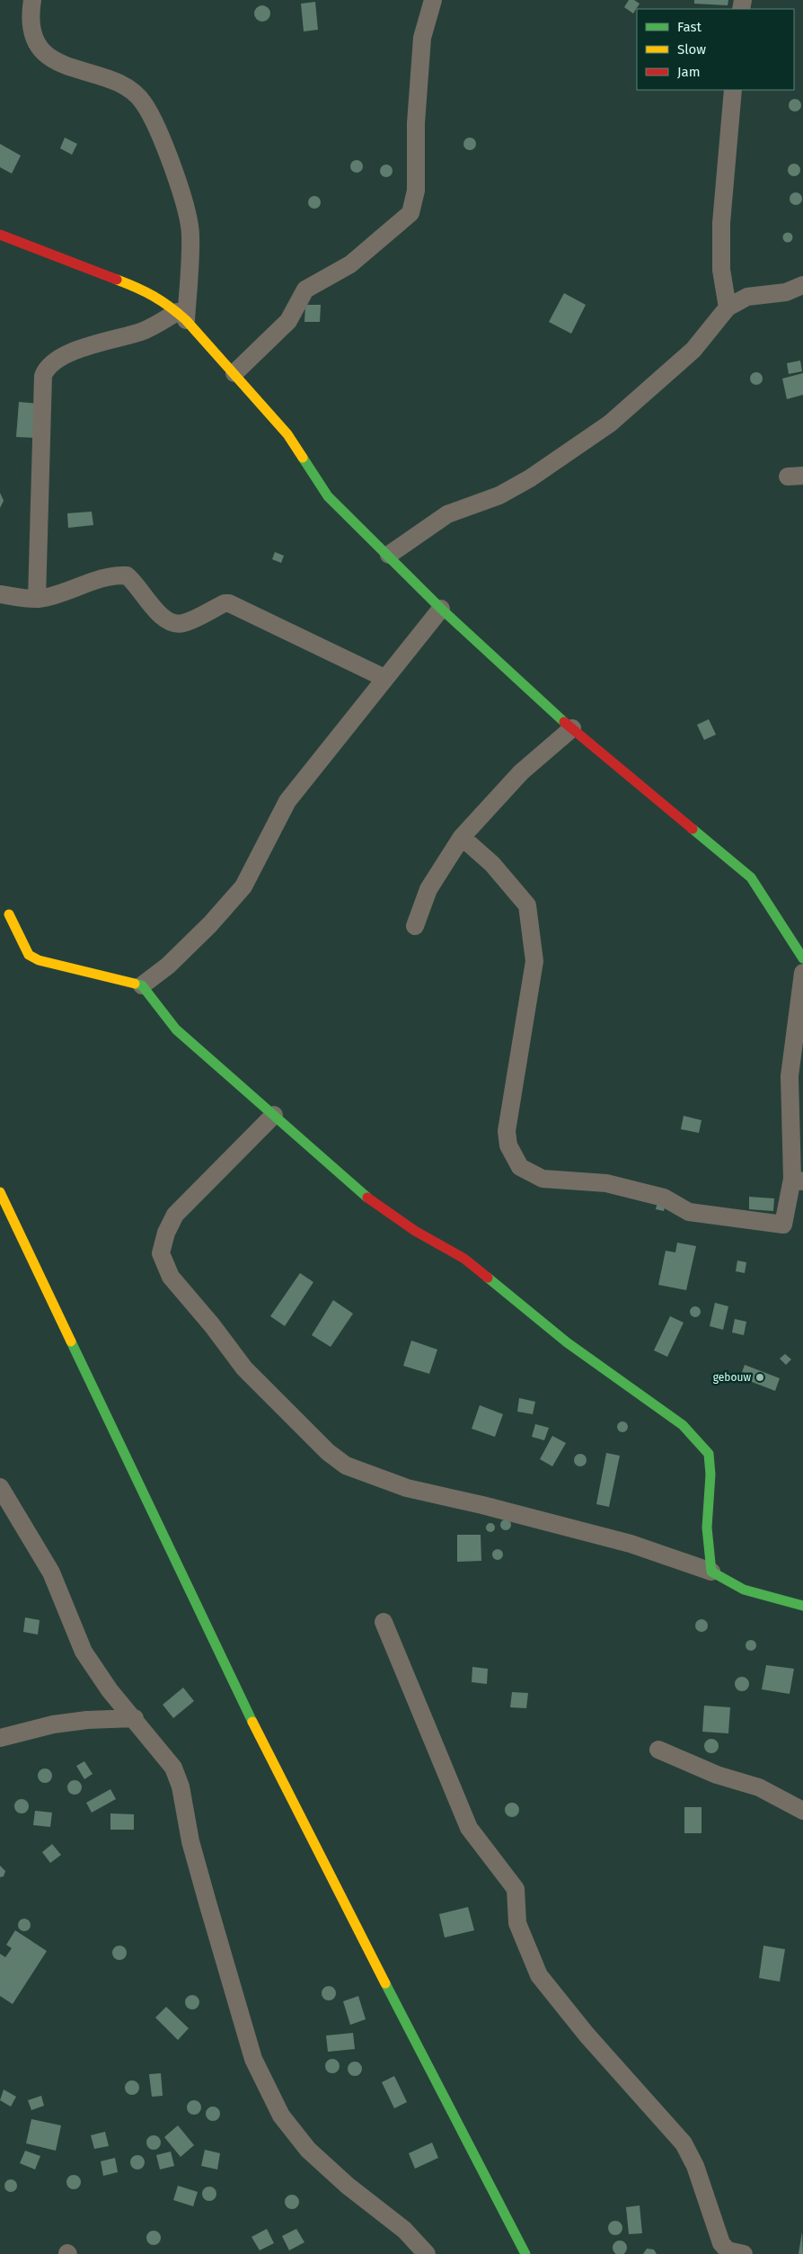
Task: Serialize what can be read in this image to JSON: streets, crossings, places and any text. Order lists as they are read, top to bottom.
{
  "places": ["gebouw"],
  "legend": ["Fast", "Slow", "Jam"]
}
